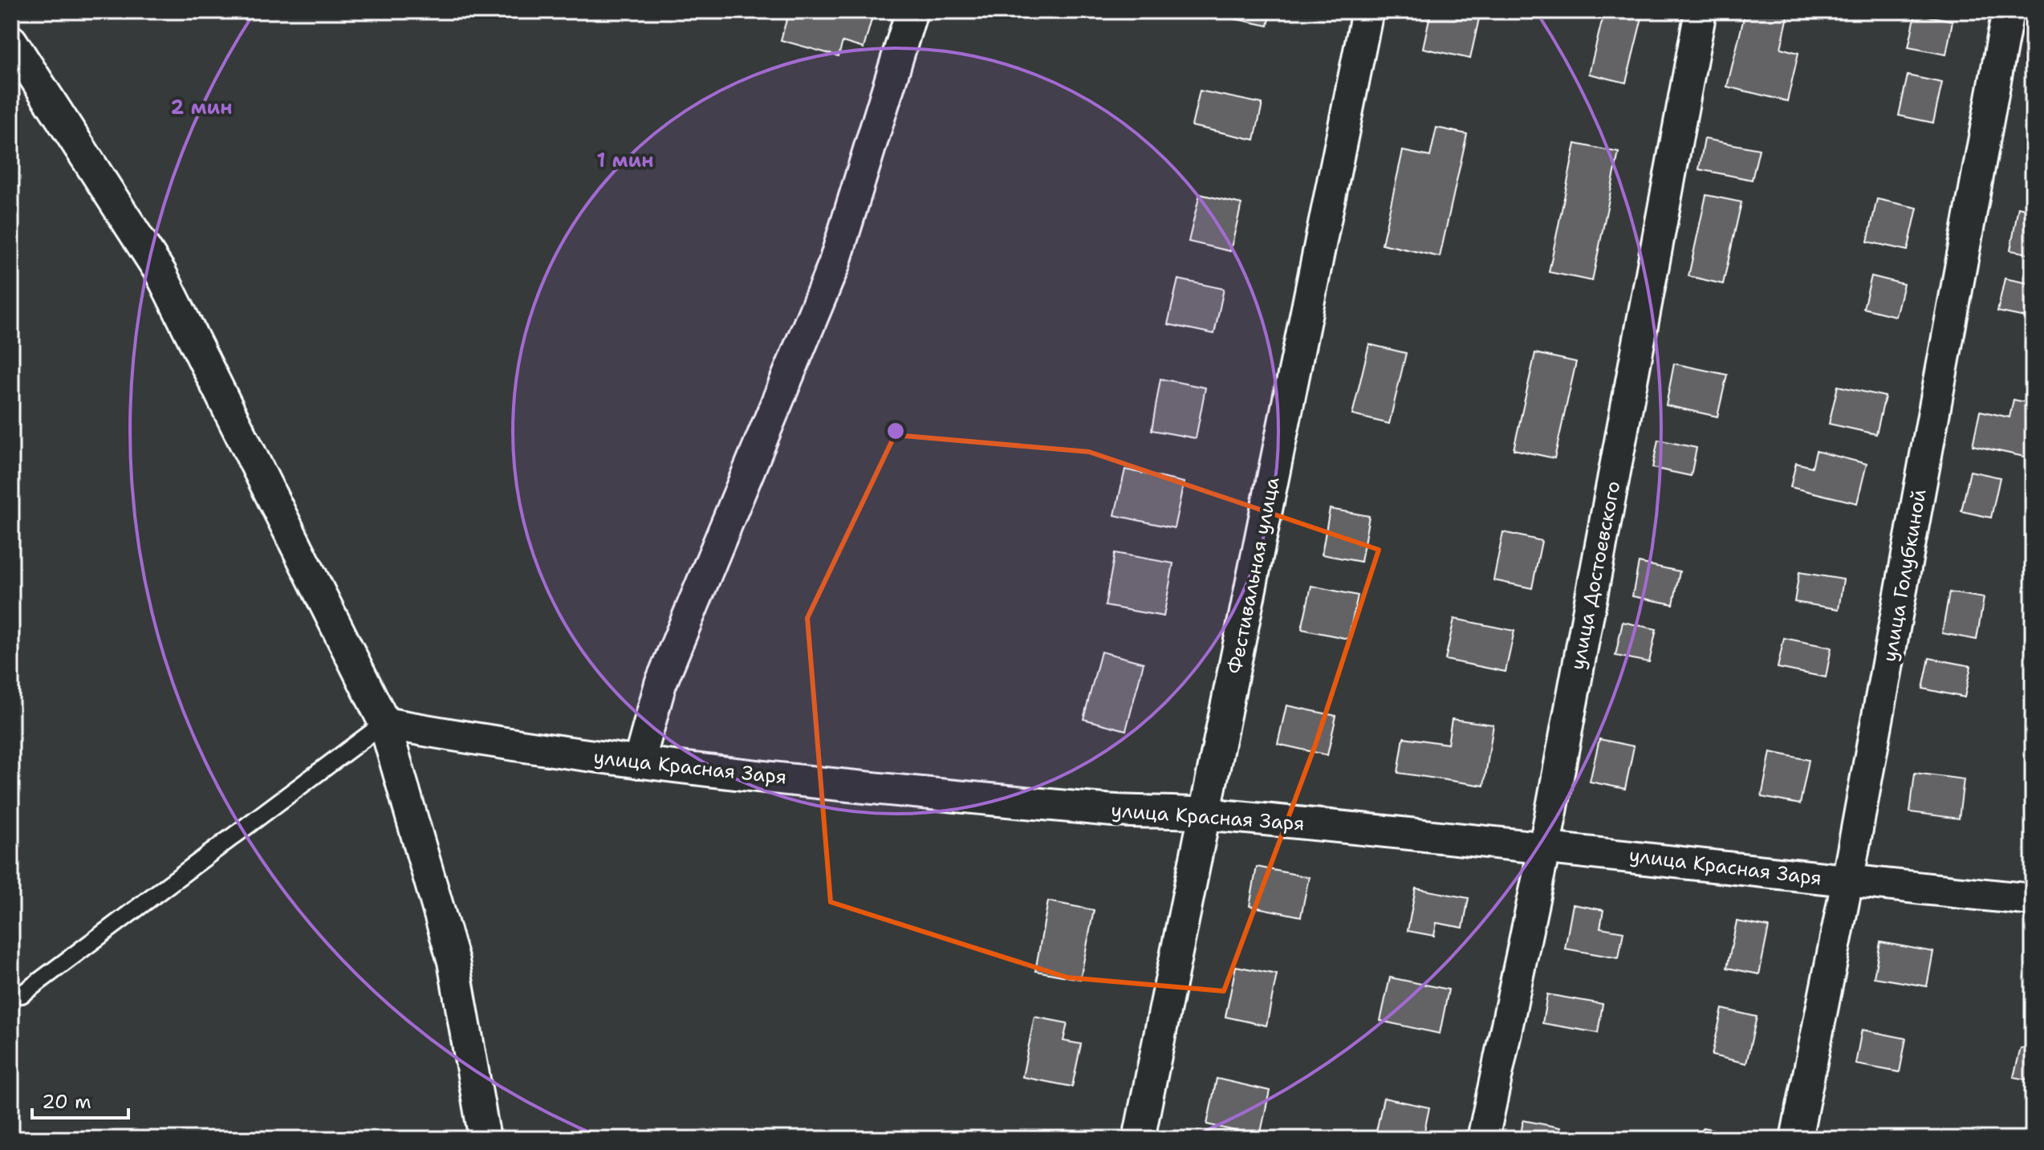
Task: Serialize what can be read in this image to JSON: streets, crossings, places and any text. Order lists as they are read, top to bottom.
{
  "streets": {
    "street": [
      "Фестивальная улица",
      "улица Достоевского",
      "улица Голубкиной",
      "улица Красная Заря"
    ]
  },
  "crossings": [
    ["Фестивальная улица", "улица Красная Заря"],
    ["улица Достоевского", "улица Красная Заря"],
    ["улица Голубкиной", "улица Красная Заря"]
  ],
  "scale_bar": "20 m",
  "rings": ["2 мин", "1 мин"]
}
